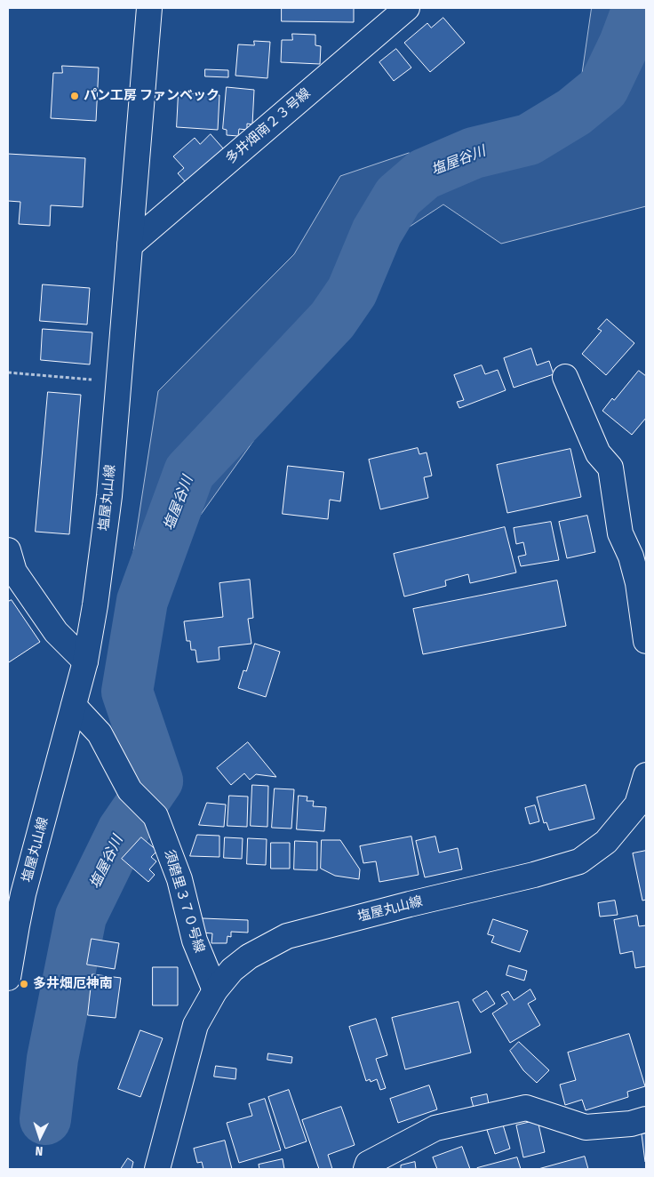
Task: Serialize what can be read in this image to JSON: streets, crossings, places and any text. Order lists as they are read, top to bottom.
{
  "streets": {
    "street": ["多井畑南２３号線", "塩屋丸山線", "須磨里３７０号線"]
  },
  "crossings": [
    ["多井畑南２３号線", "塩屋丸山線"],
    ["塩屋丸山線", "須磨里３７０号線"]
  ],
  "water": ["塩屋谷川"],
  "places": ["パン工房 ファンベック", "多井畑厄神南"],
  "north": "bottom"
}
